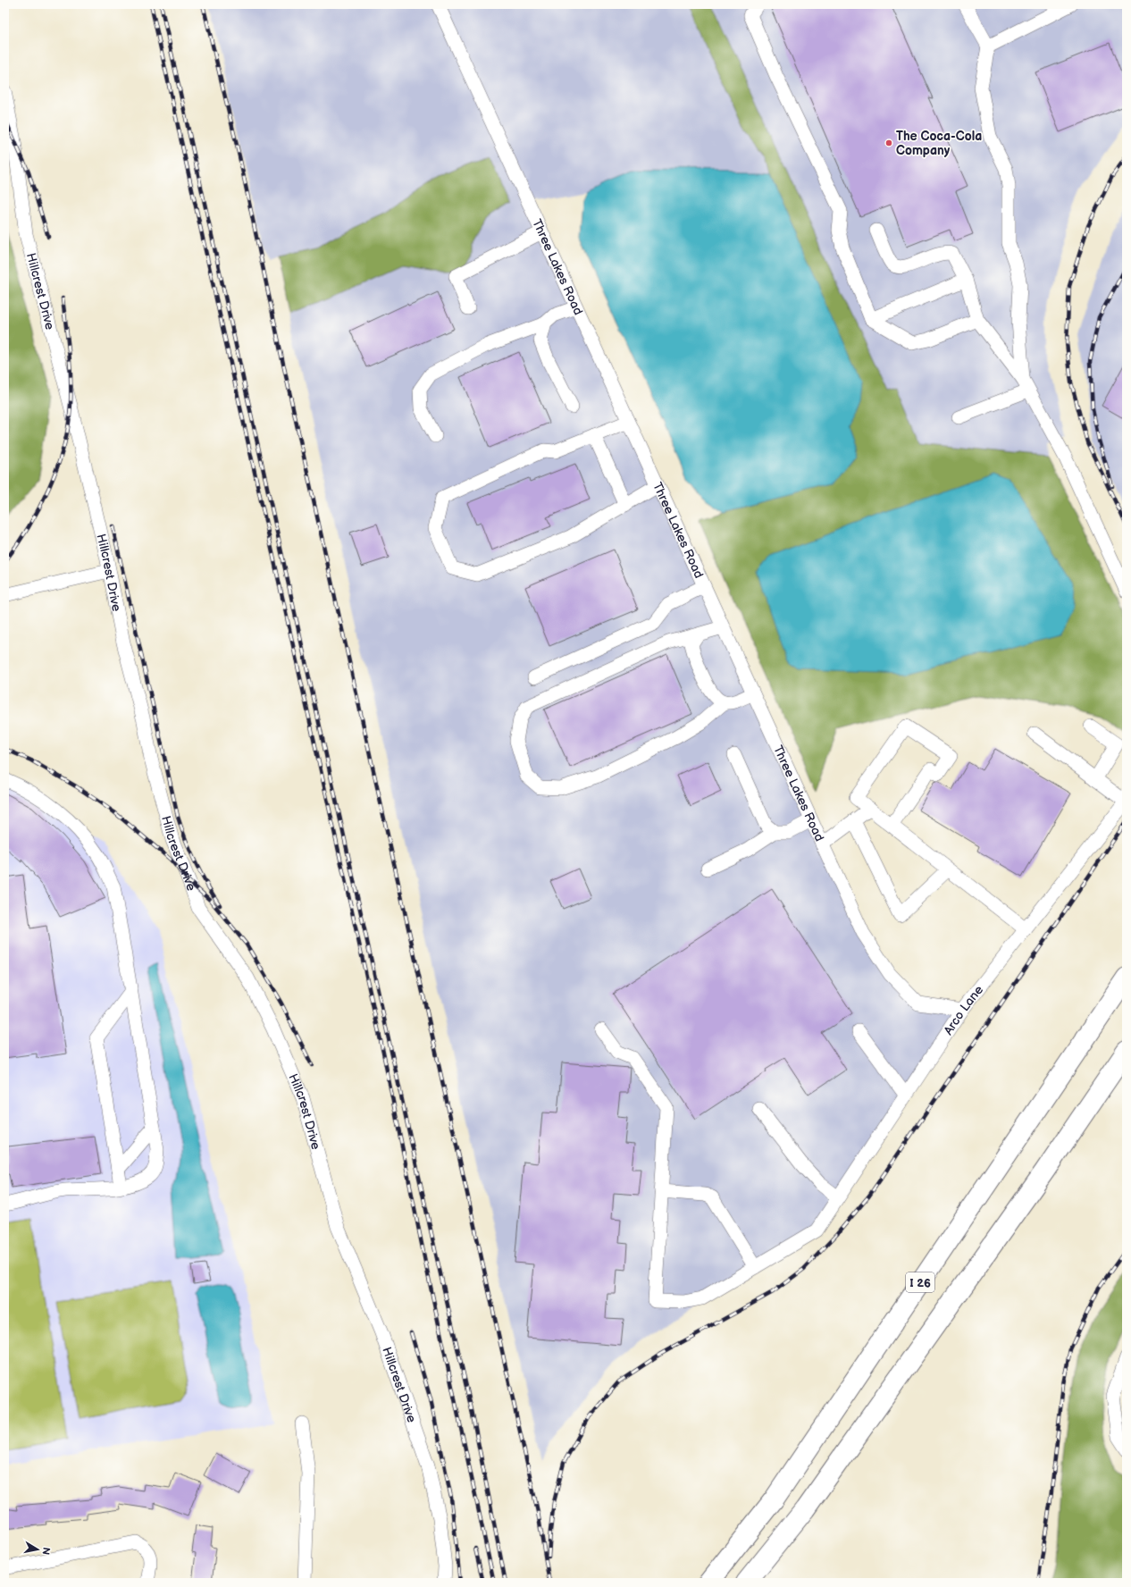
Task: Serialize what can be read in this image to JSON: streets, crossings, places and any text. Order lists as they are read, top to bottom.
{
  "streets": {
    "highway": ["I 26"],
    "street": ["Three Lakes Road", "Hillcrest Drive", "Arco Lane"]
  },
  "crossings": [
    ["Three Lakes Road", "Arco Lane"]
  ],
  "places": ["The Coca-Cola Company"],
  "north": "right"
}
